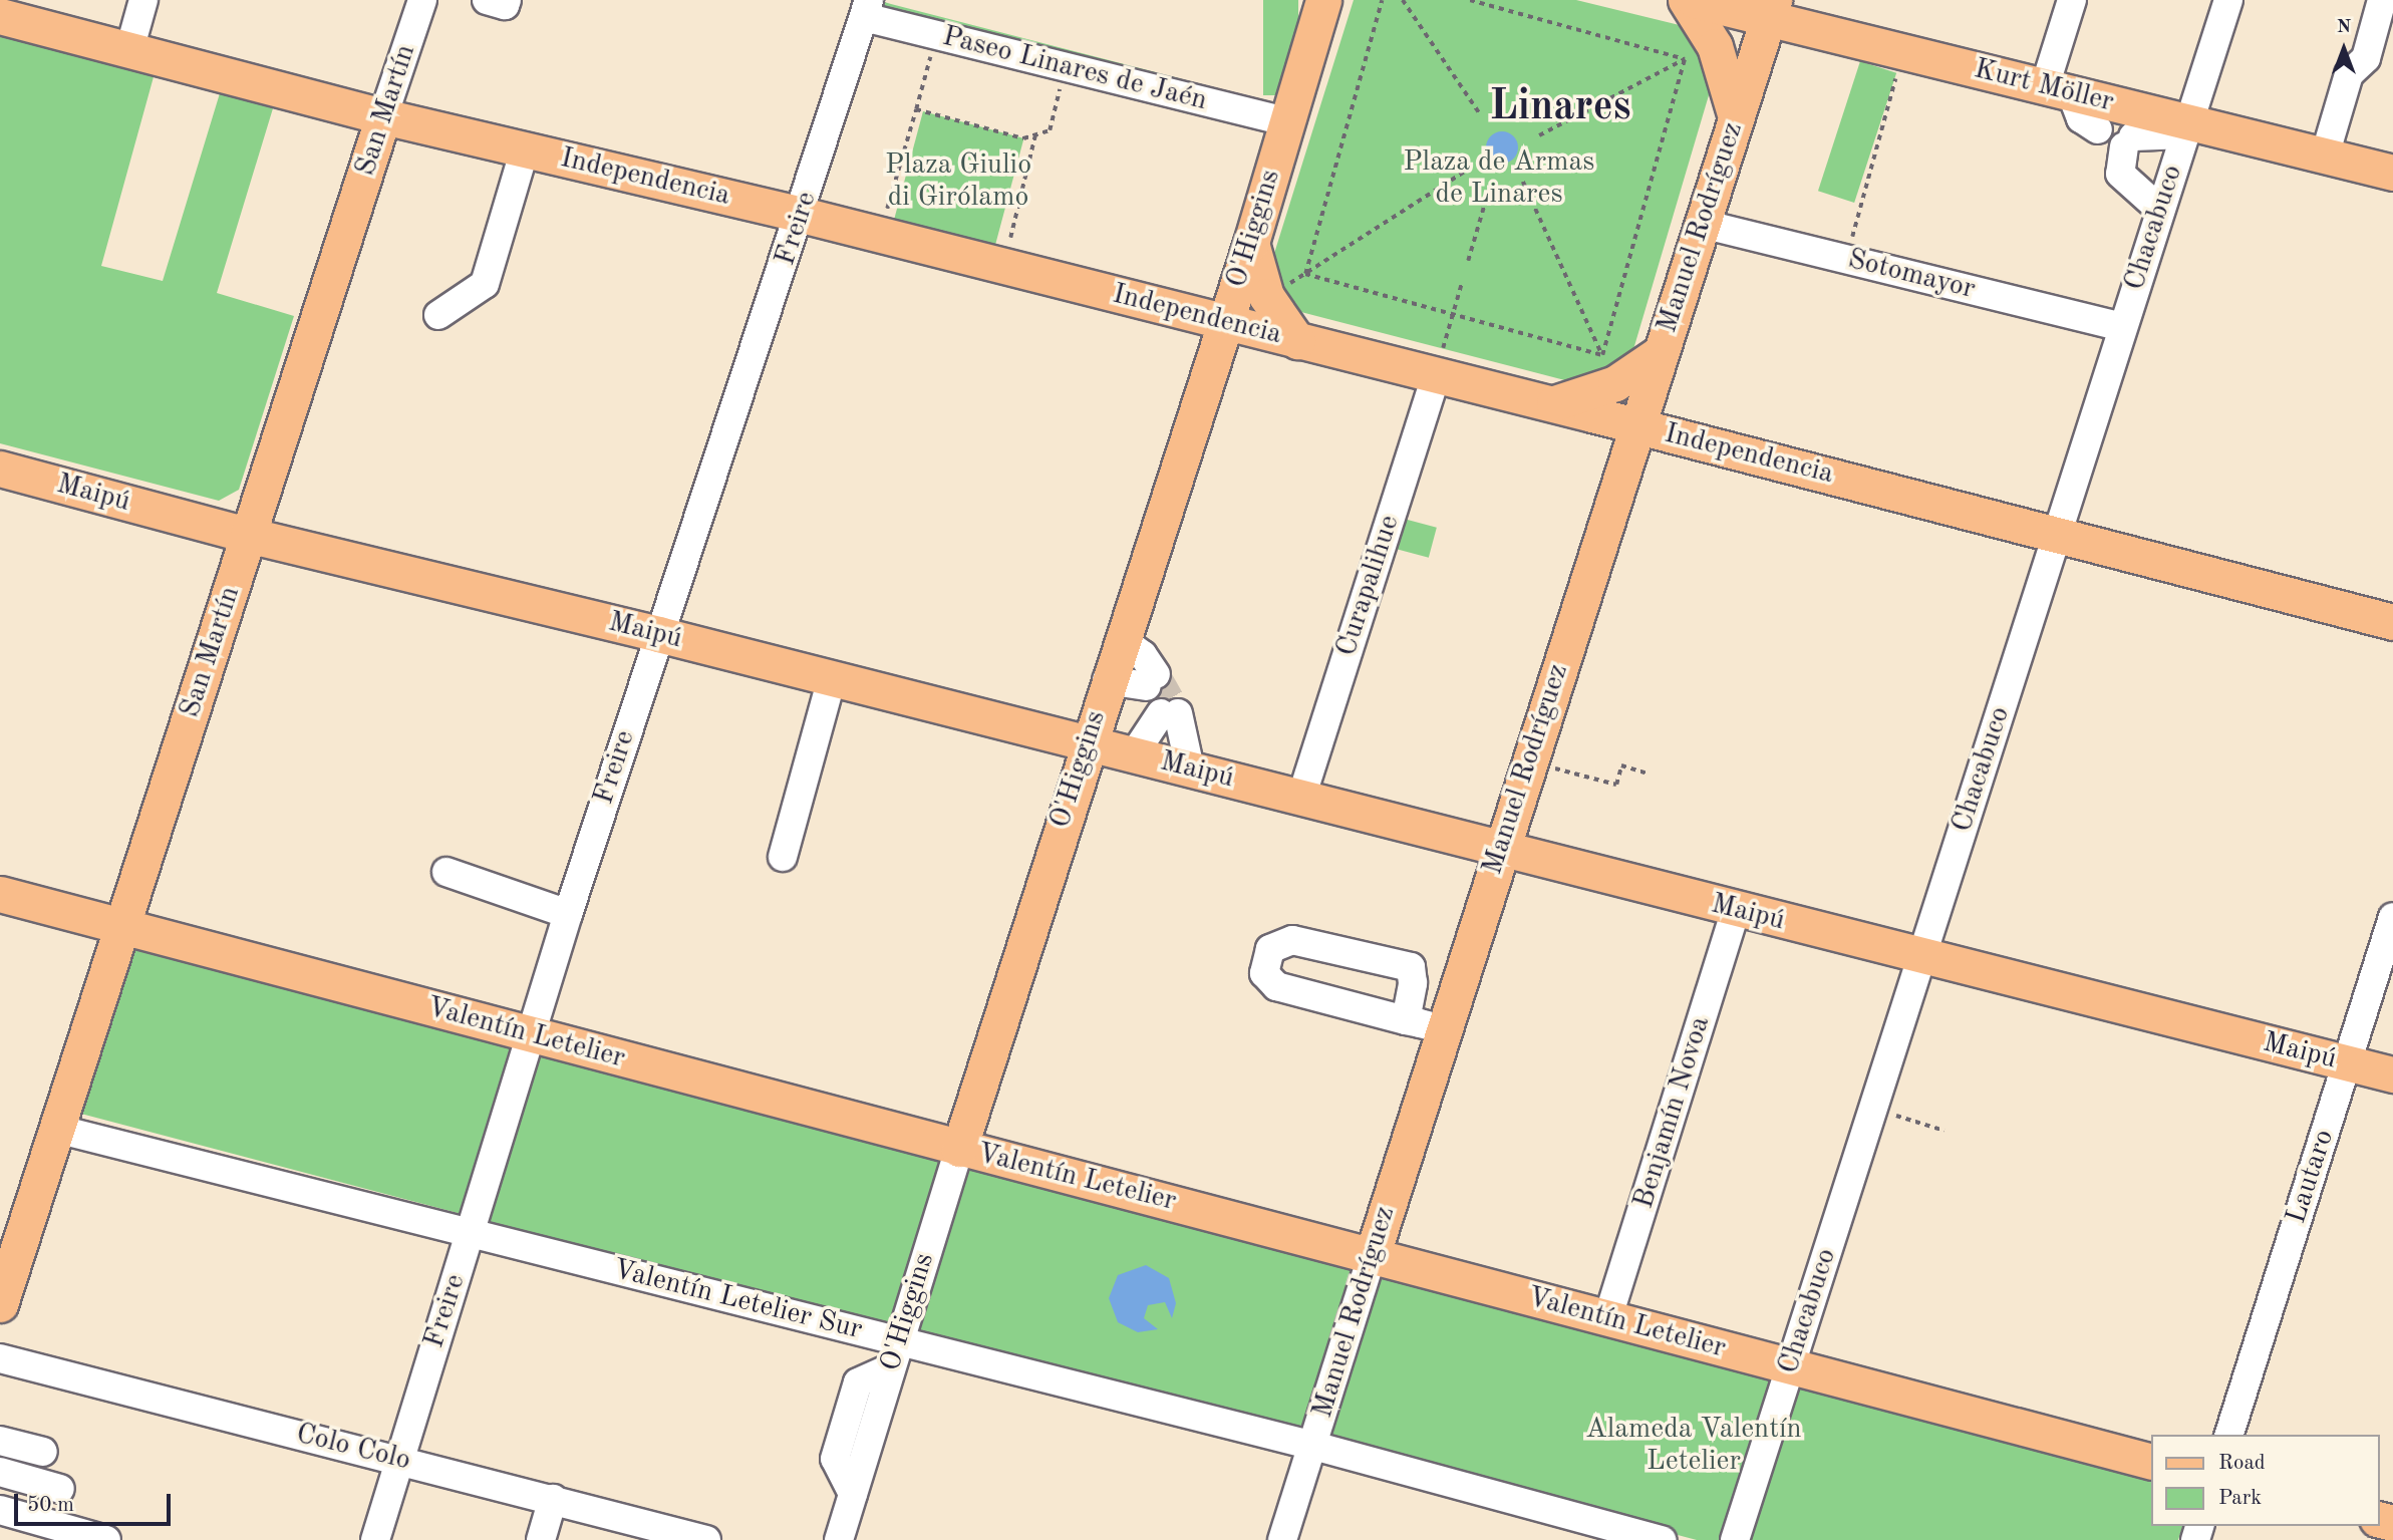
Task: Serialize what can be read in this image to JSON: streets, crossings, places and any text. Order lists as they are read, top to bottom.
{
  "streets": {
    "main road": [
      "Kurt Möller",
      "San Martín",
      "Independencia",
      "Manuel Rodríguez",
      "O'Higgins",
      "Maipú",
      "Valentín Letelier"
    ],
    "street": [
      "Paseo Linares de Jaén",
      "Chacabuco",
      "Freire",
      "Sotomayor",
      "Curapalihue",
      "Benjamín Novoa",
      "Lautaro",
      "Valentín Letelier Sur",
      "Colo Colo"
    ]
  },
  "crossings": [
    ["Paseo Linares de Jaén", "Freire"],
    ["Paseo Linares de Jaén", "O'Higgins"],
    ["Kurt Möller", "Manuel Rodríguez"],
    ["Kurt Möller", "Chacabuco"],
    ["San Martín", "Independencia"],
    ["San Martín", "Maipú"],
    ["San Martín", "Valentín Letelier"],
    ["San Martín", "Valentín Letelier Sur"],
    ["Independencia", "Manuel Rodríguez"],
    ["Independencia", "Chacabuco"],
    ["Independencia", "Freire"],
    ["Independencia", "O'Higgins"],
    ["Independencia", "Curapalihue"],
    ["Manuel Rodríguez", "Sotomayor"],
    ["Manuel Rodríguez", "Maipú"],
    ["Manuel Rodríguez", "Valentín Letelier"],
    ["Manuel Rodríguez", "Valentín Letelier Sur"],
    ["Chacabuco", "Sotomayor"],
    ["Chacabuco", "Maipú"],
    ["Chacabuco", "Valentín Letelier"],
    ["Freire", "Maipú"],
    ["Freire", "Valentín Letelier"],
    ["Freire", "Valentín Letelier Sur"],
    ["Freire", "Colo Colo"],
    ["O'Higgins", "Maipú"],
    ["O'Higgins", "Valentín Letelier"],
    ["O'Higgins", "Valentín Letelier Sur"],
    ["Maipú", "Curapalihue"],
    ["Maipú", "Benjamín Novoa"],
    ["Maipú", "Lautaro"],
    ["Valentín Letelier", "Benjamín Novoa"]
  ],
  "districts": ["Linares"],
  "parks": ["Plaza de Armas de Linares", "Plaza Giulio di Girólamo", "Alameda Valentín Letelier"],
  "legend": ["Road", "Park"],
  "scale_bar": "50 m",
  "north": "top"
}
